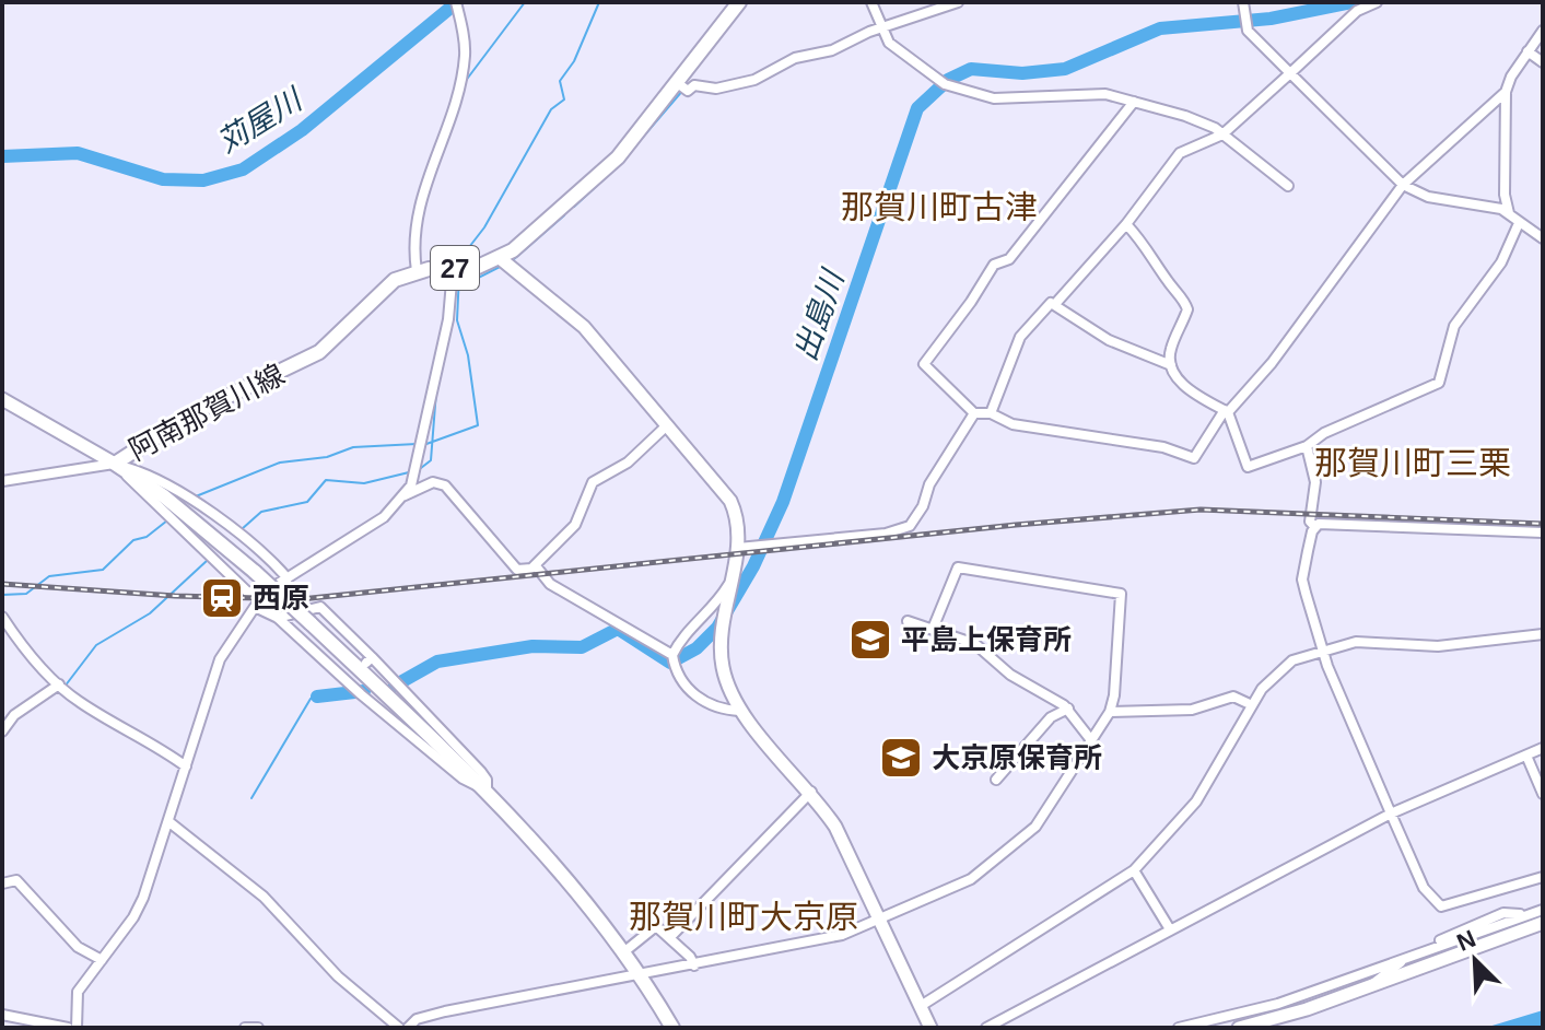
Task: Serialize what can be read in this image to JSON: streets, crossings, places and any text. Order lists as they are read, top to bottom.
{
  "streets": {
    "main road": ["27", "阿南那賀川線"]
  },
  "districts": ["那賀川町古津", "那賀川町三栗", "那賀川町大京原"],
  "water": ["苅屋川", "出島川"],
  "places": {
    "station": ["西原"],
    "school or university": ["平島上保育所", "大京原保育所"]
  },
  "north": "top left"
}
